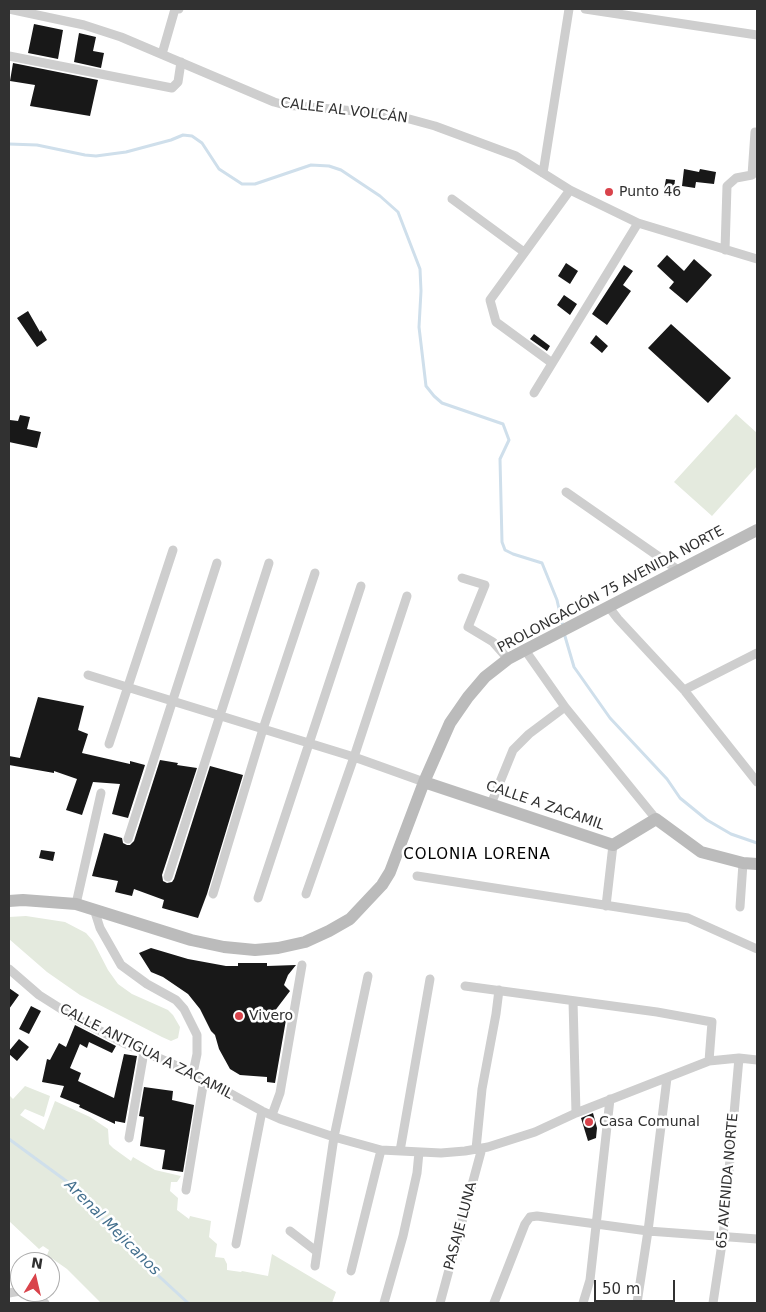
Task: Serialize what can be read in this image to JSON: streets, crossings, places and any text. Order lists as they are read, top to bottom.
{
  "streets": {
    "main road": ["PROLONGACIÓN 75 AVENIDA NORTE", "CALLE A ZACAMIL"],
    "street": [
      "CALLE AL VOLCÁN",
      "CALLE ANTIGUA A ZACAMIL",
      "65 AVENIDA NORTE",
      "PASAJE LUNA"
    ]
  },
  "crossings": [
    ["PROLONGACIÓN 75 AVENIDA NORTE", "CALLE A ZACAMIL"],
    ["CALLE ANTIGUA A ZACAMIL", "65 AVENIDA NORTE"],
    ["CALLE ANTIGUA A ZACAMIL", "PASAJE LUNA"]
  ],
  "districts": ["COLONIA LORENA"],
  "water": ["Arenal Mejicanos"],
  "places": ["Punto 46", "Vivero", "Casa Comunal"],
  "scale_bar": "50 m",
  "north": "top"
}
